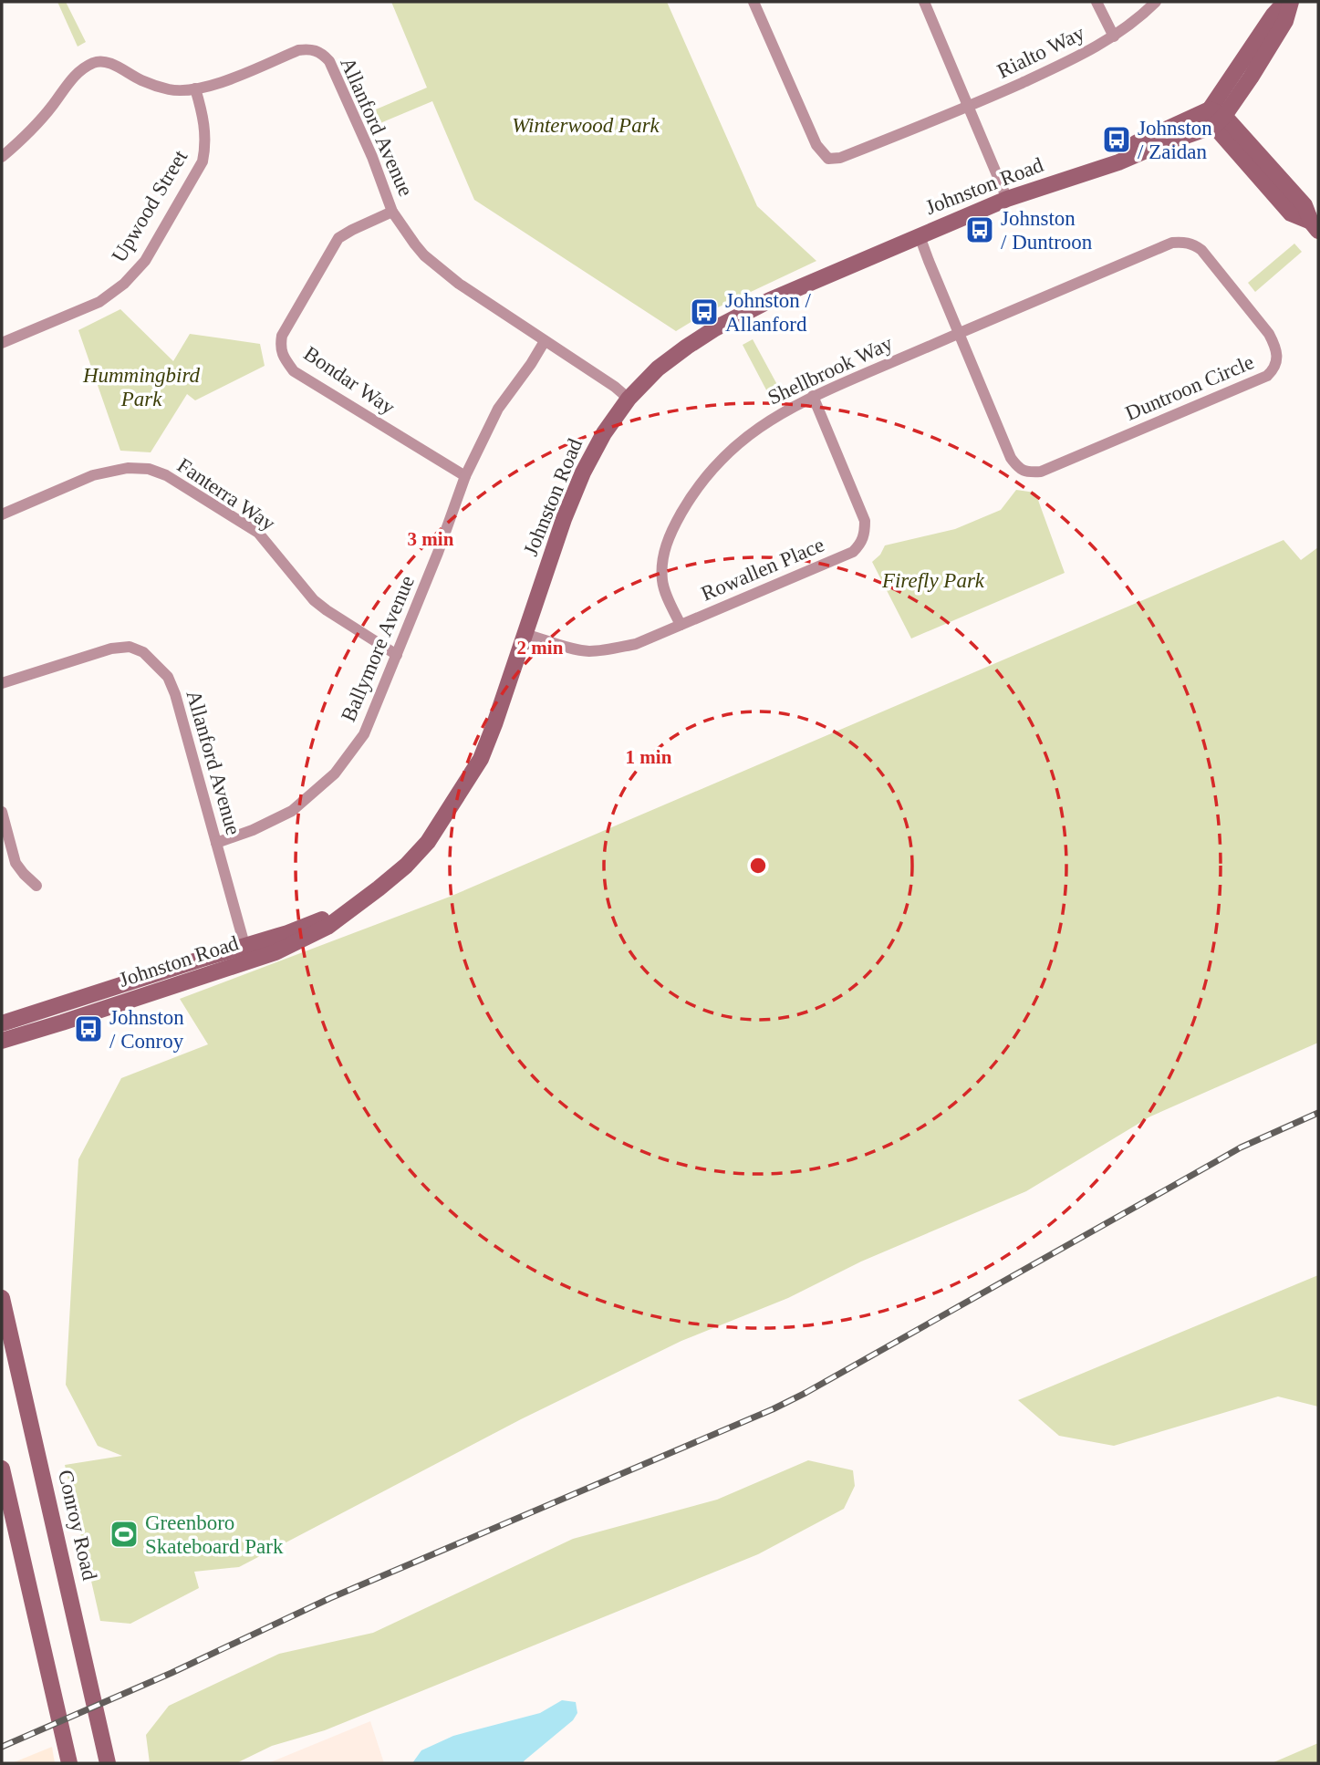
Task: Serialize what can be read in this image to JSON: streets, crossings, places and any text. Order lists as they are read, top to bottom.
{
  "streets": {
    "street": [
      "Rialto Way",
      "Allanford Avenue",
      "Johnston Road",
      "Upwood Street",
      "Shellbrook Way",
      "Bondar Way",
      "Duntroon Circle",
      "Fanterra Way",
      "Rowallen Place",
      "Ballymore Avenue",
      "Conroy Road"
    ]
  },
  "crossings": [
    ["Allanford Avenue", "Johnston Road"],
    ["Allanford Avenue", "Upwood Street"],
    ["Allanford Avenue", "Bondar Way"],
    ["Allanford Avenue", "Ballymore Avenue"],
    ["Johnston Road", "Duntroon Circle"],
    ["Johnston Road", "Rowallen Place"],
    ["Shellbrook Way", "Duntroon Circle"],
    ["Shellbrook Way", "Rowallen Place"],
    ["Bondar Way", "Ballymore Avenue"],
    ["Fanterra Way", "Ballymore Avenue"]
  ],
  "parks": ["Winterwood Park", "Hummingbird Park", "Firefly Park"],
  "places": {
    "bus stop": [
      "Johnston / Zaidan",
      "Johnston / Duntroon",
      "Johnston / Allanford",
      "Johnston / Conroy"
    ],
    "sports": ["Greenboro Skateboard Park"]
  },
  "rings": ["3 min", "2 min", "1 min"]
}
